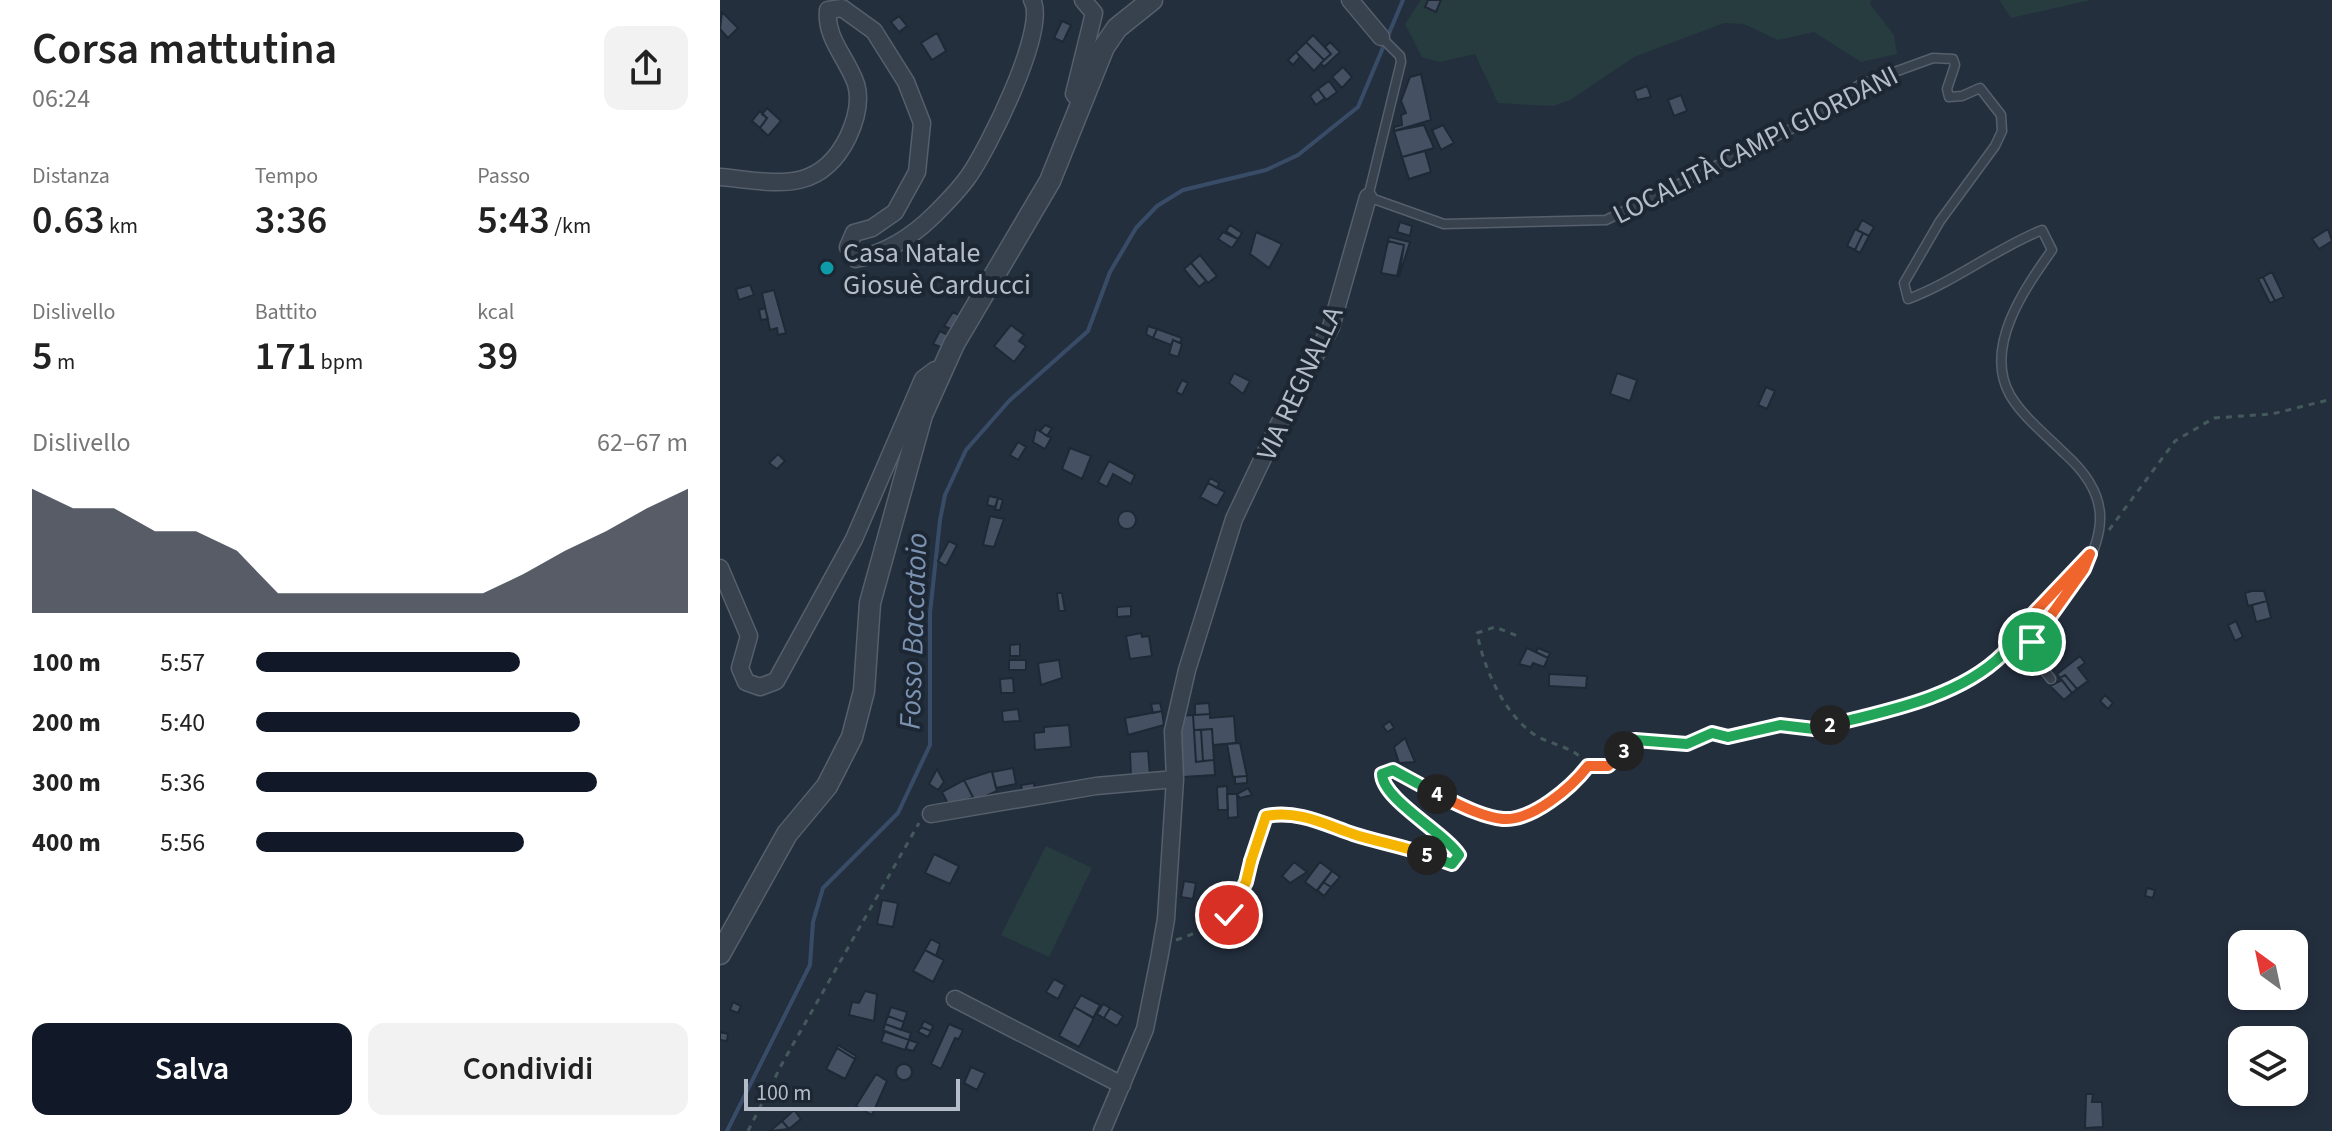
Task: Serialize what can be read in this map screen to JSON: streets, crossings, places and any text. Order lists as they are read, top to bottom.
{
  "streets": {
    "street": ["VIA REGNALLA"],
    "lane": ["LOCALITÀ CAMPI GIORDANI"]
  },
  "crossings": [
    ["LOCALITÀ CAMPI GIORDANI", "VIA REGNALLA"]
  ],
  "water": ["Fosso Baccatoio"],
  "places": ["Casa Natale Giosuè Carducci"],
  "scale_bar": "100 m",
  "north": "top left",
  "page": {
    "heading": ["Corsa mattutina", "06:24"],
    "stats": [
      ["Distanza", "0.63 km"],
      ["Tempo", "3:36"],
      ["Passo", "5:43 /km"],
      ["Dislivello", "5 m"],
      ["Battito", "171 bpm"],
      ["kcal", "39"]
    ],
    "chart": ["Dislivello", "62–67 m"],
    "list": [
      {
        "name": "100 m",
        "note": "5:57"
      },
      {
        "name": "200 m",
        "note": "5:40"
      },
      {
        "name": "300 m",
        "note": "5:36"
      },
      {
        "name": "400 m",
        "note": "5:56"
      }
    ],
    "pins": [
      "2",
      "3",
      "4",
      "5"
    ],
    "buttons": ["Salva", "Condividi"],
    "scale": "100 m"
  }
}
